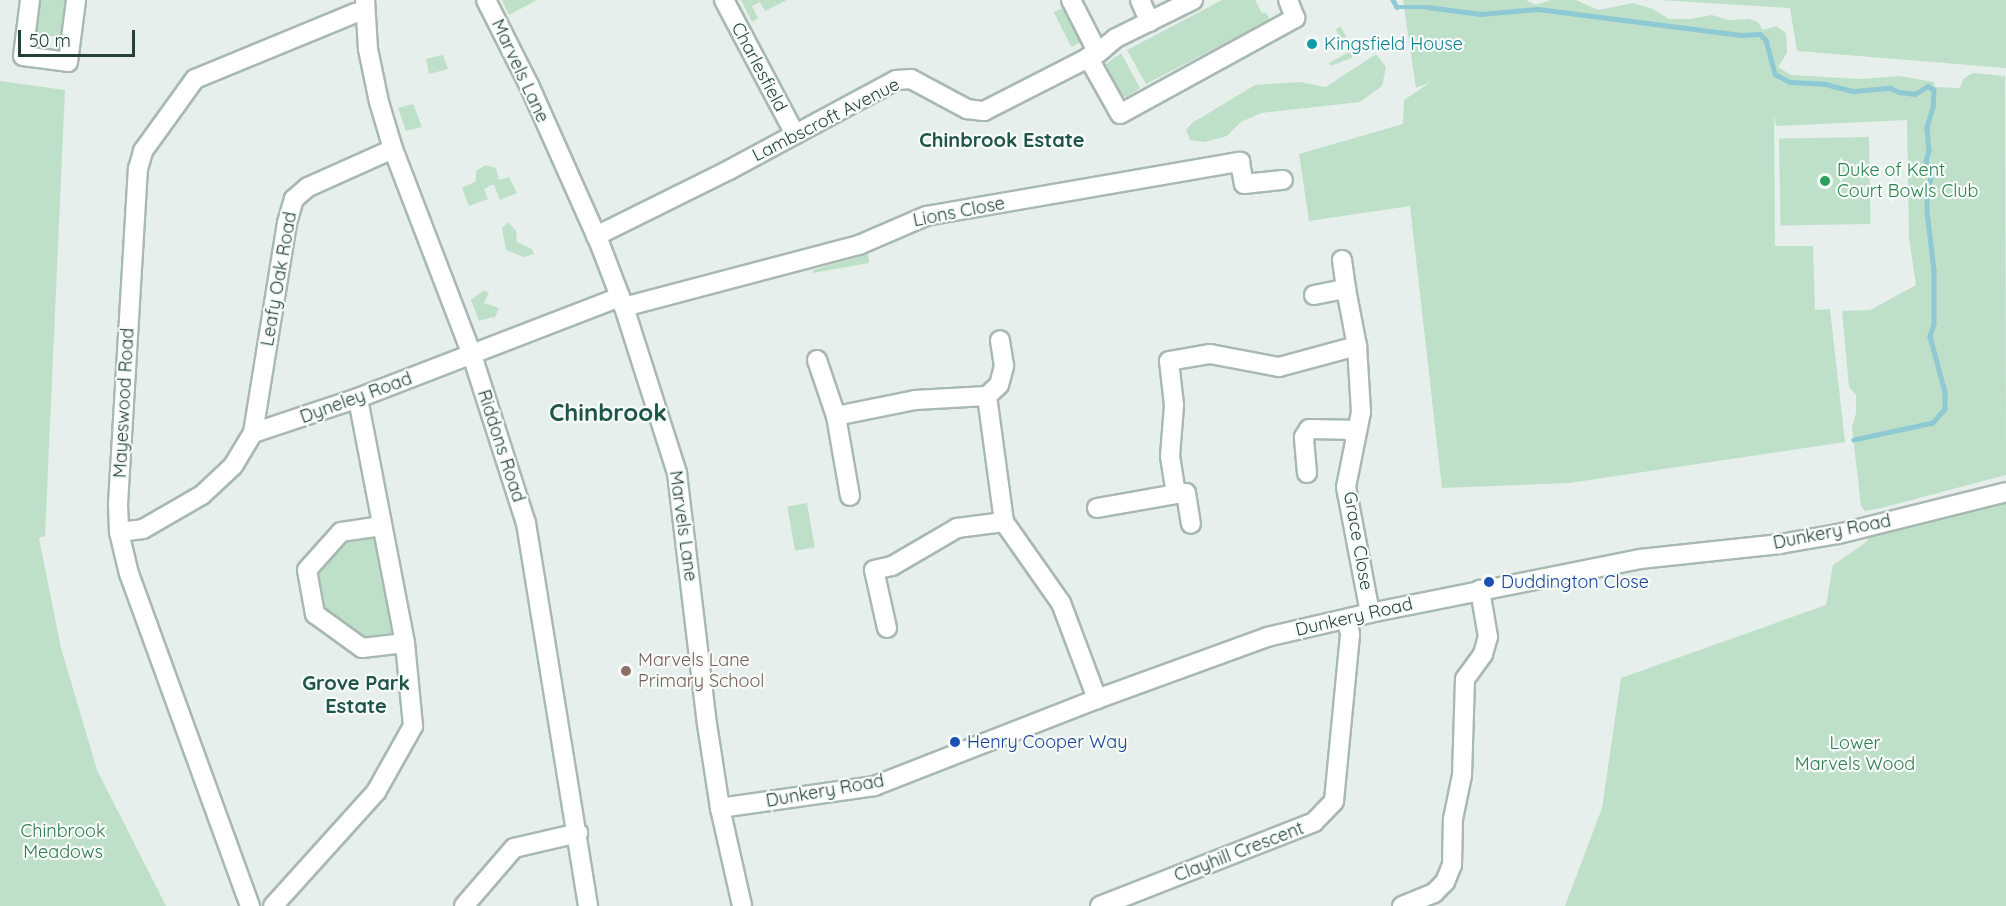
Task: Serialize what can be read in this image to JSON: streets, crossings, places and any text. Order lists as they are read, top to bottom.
{
  "streets": {
    "street": [
      "Charlesfield",
      "Marvels Lane",
      "Lambscroft Avenue",
      "Lions Close",
      "Leafy Oak Road",
      "Dyneley Road",
      "Mayeswood Road",
      "Riddons Road",
      "Dunkery Road",
      "Grace Close",
      "Clayhill Crescent"
    ]
  },
  "crossings": [
    ["Charlesfield", "Lambscroft Avenue"],
    ["Marvels Lane", "Lambscroft Avenue"],
    ["Marvels Lane", "Lions Close"],
    ["Marvels Lane", "Dyneley Road"],
    ["Marvels Lane", "Dunkery Road"],
    ["Lions Close", "Dyneley Road"],
    ["Leafy Oak Road", "Dyneley Road"],
    ["Leafy Oak Road", "Riddons Road"],
    ["Dyneley Road", "Riddons Road"],
    ["Mayeswood Road", "Riddons Road"],
    ["Dunkery Road", "Grace Close"],
    ["Dunkery Road", "Clayhill Crescent"]
  ],
  "districts": ["Chinbrook Estate", "Chinbrook", "Grove Park Estate"],
  "parks": ["Lower Marvels Wood", "Chinbrook Meadows"],
  "places": [
    "Kingsfield House",
    "Duke of Kent Court Bowls Club",
    "Duddington Close",
    "Marvels Lane Primary School",
    "Henry Cooper Way"
  ],
  "scale_bar": "50 m"
}
